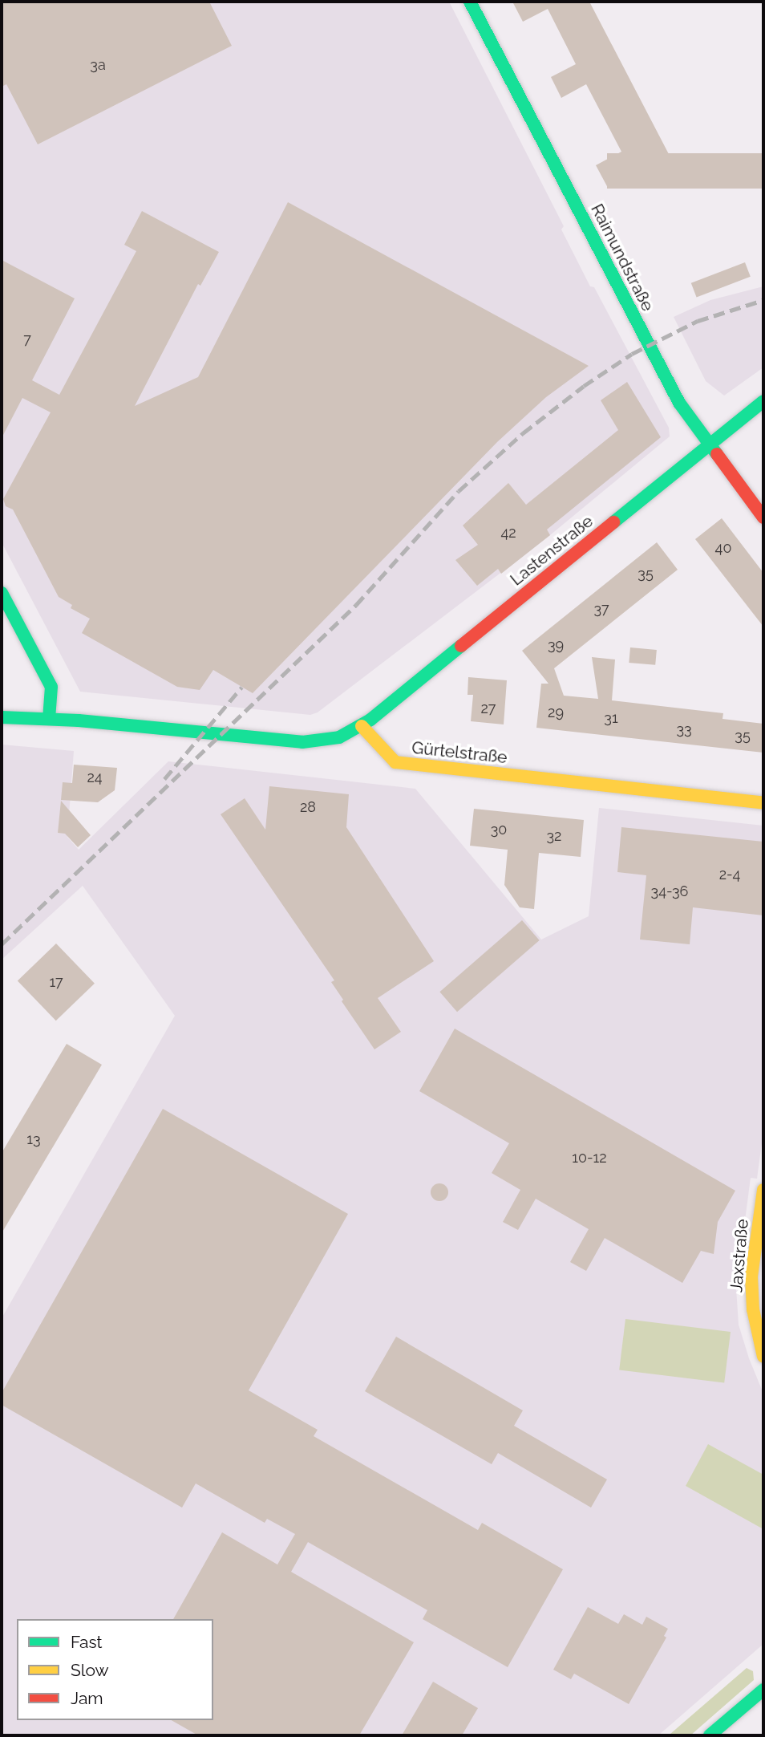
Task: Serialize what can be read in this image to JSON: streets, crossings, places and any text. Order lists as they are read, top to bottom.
{
  "streets": {
    "street": [
      "Raimundstraße",
      "Lastenstraße",
      "Gürtelstraße",
      "Jaxstraße"
    ]
  },
  "crossings": [
    ["Raimundstraße", "Lastenstraße"],
    ["Lastenstraße", "Gürtelstraße"]
  ],
  "house_numbers": [
    "3a",
    "7",
    "42",
    "40",
    "35",
    "37",
    "39",
    "27",
    "29",
    "31",
    "33",
    "35",
    "24",
    "28",
    "30",
    "32",
    "2-4",
    "34-36",
    "17",
    "13",
    "10-12"
  ],
  "legend": ["Fast", "Slow", "Jam"]
}
